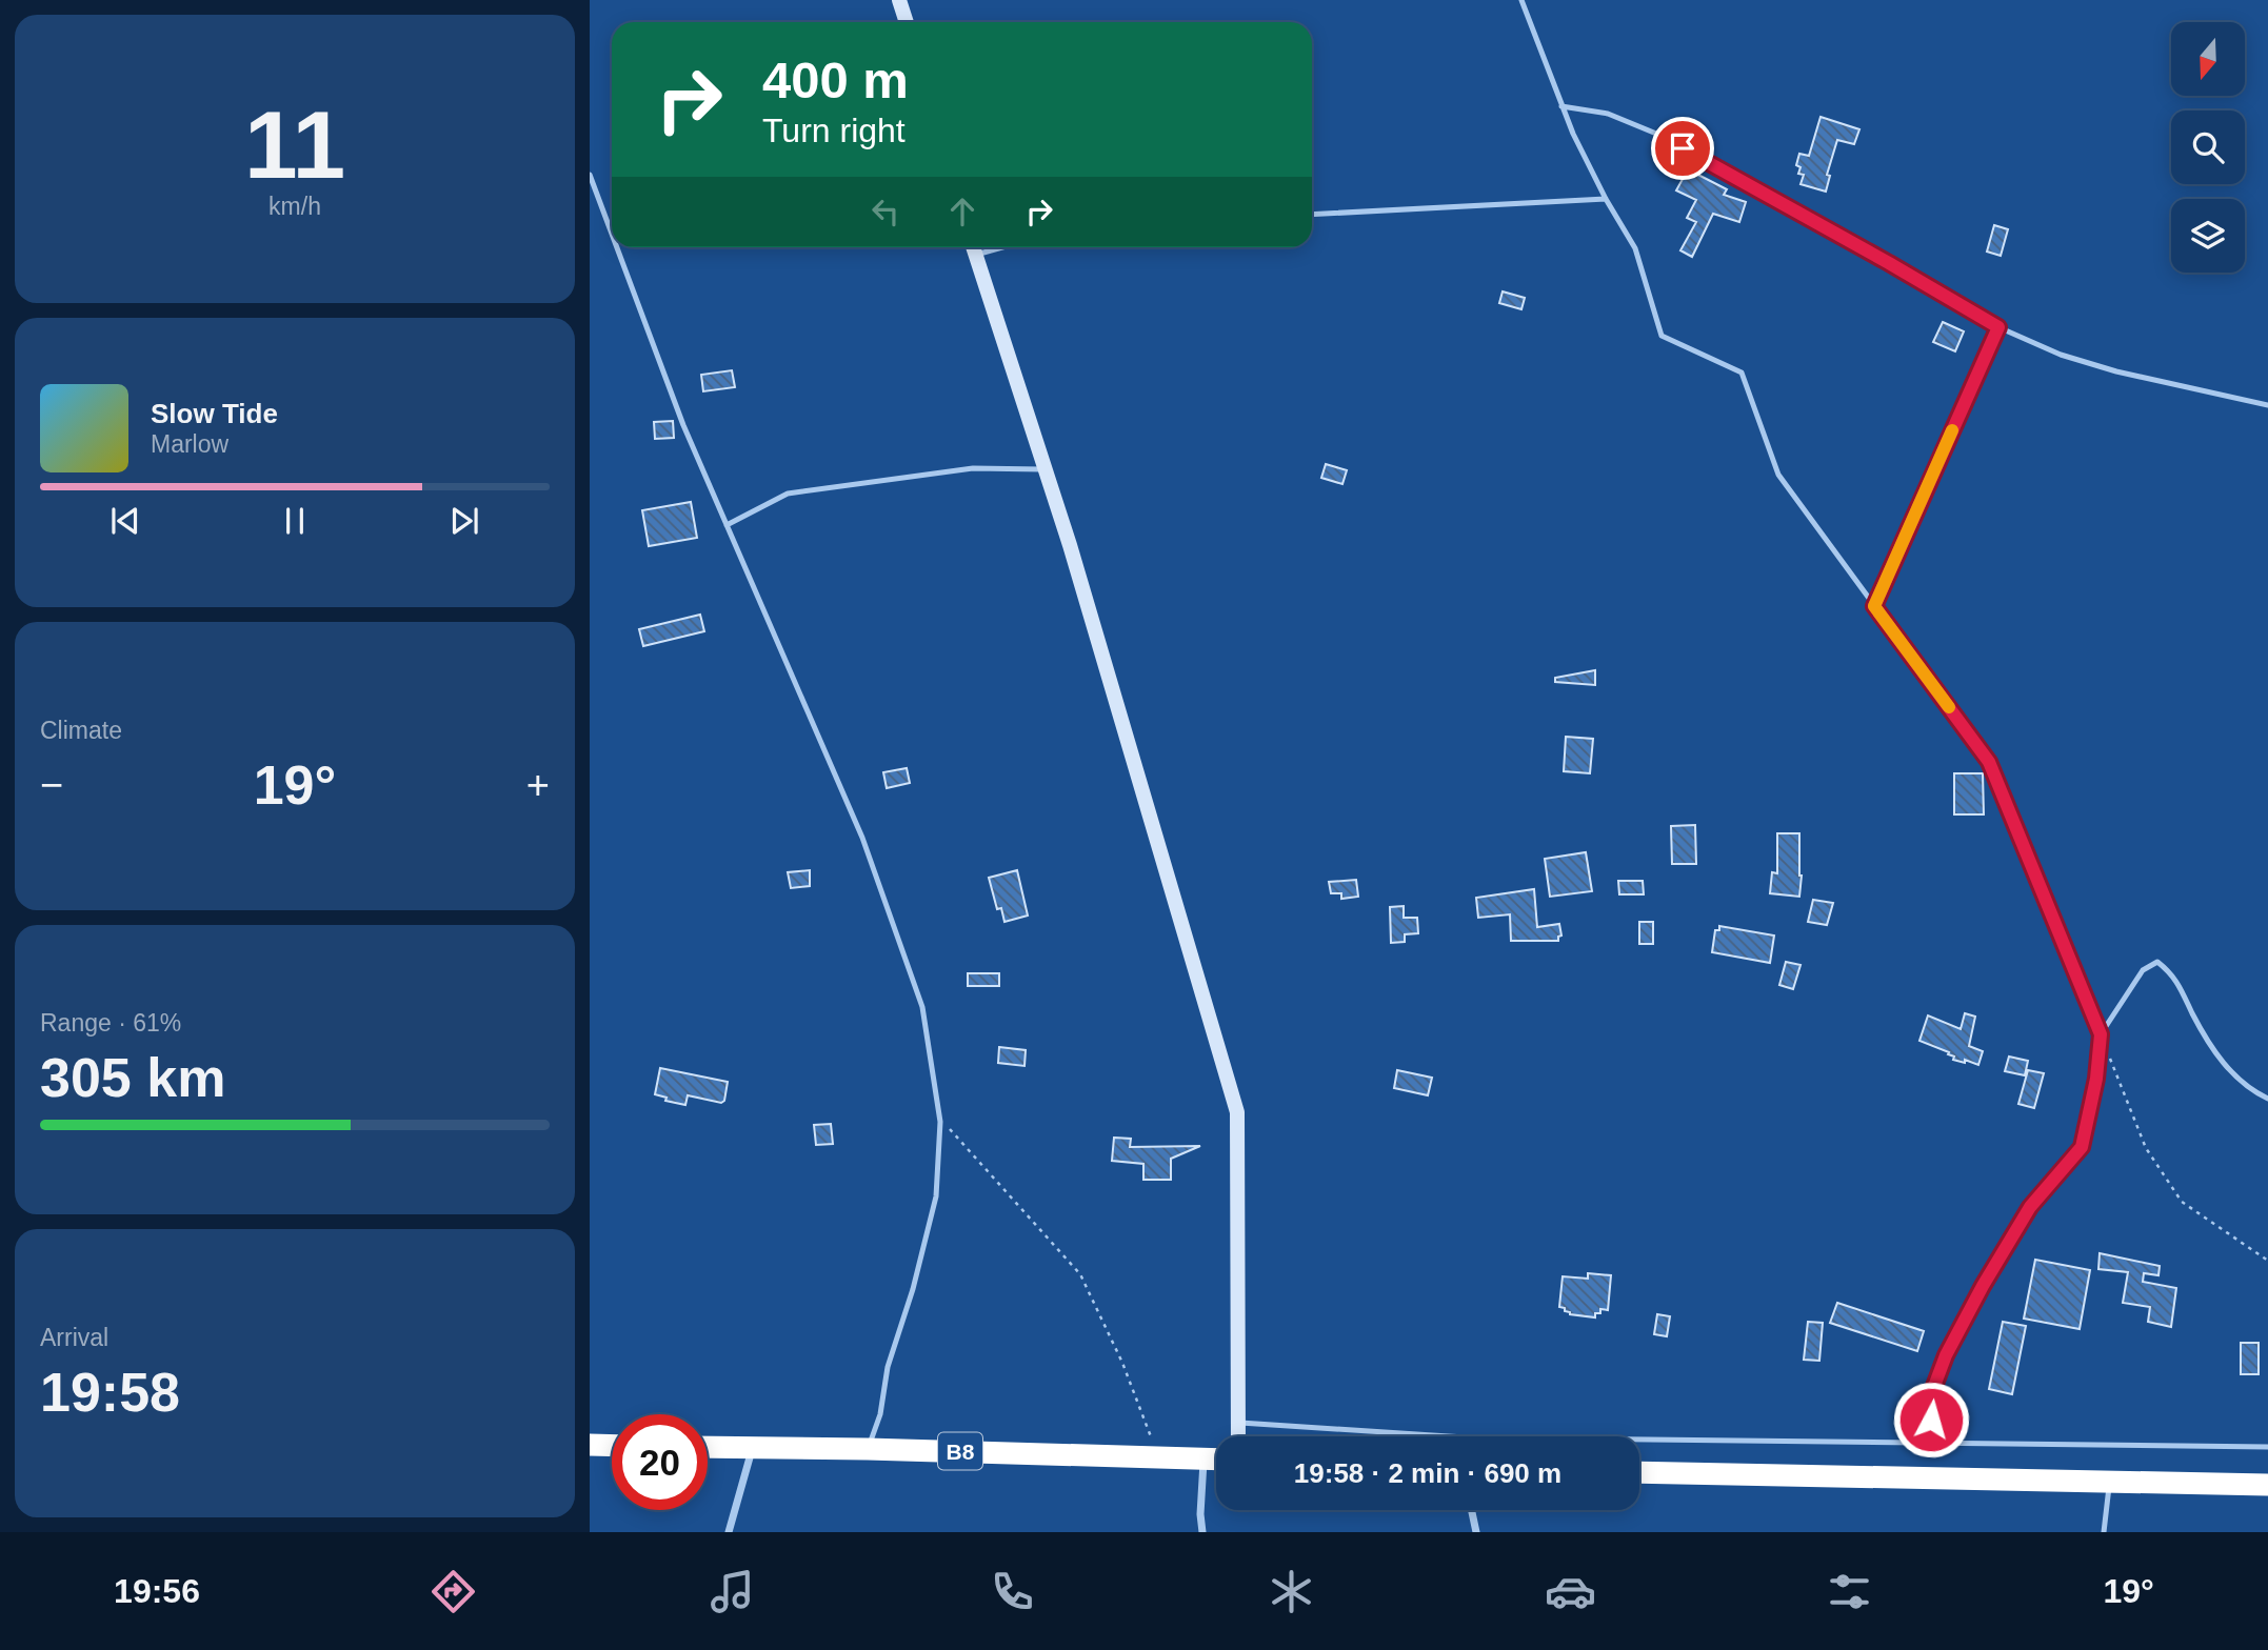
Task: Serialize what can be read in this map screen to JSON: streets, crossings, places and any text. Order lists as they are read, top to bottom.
{
  "streets": {
    "highway": ["B8"]
  },
  "north": "bottom",
  "page": {
    "tile": [
      ["11", "km/h"],
      "Climate",
      ["Range · 61%", "305 km"],
      ["Arrival", "19:58"]
    ],
    "turn": ["400 m", "Turn right"],
    "song": ["Slow Tide", "Marlow"],
    "heat": ["−", "19°", "+"],
    "limit": "20",
    "trip": "19:58 · 2 min · 690 m",
    "tabs": ["19:56", "19°"]
  }
}
